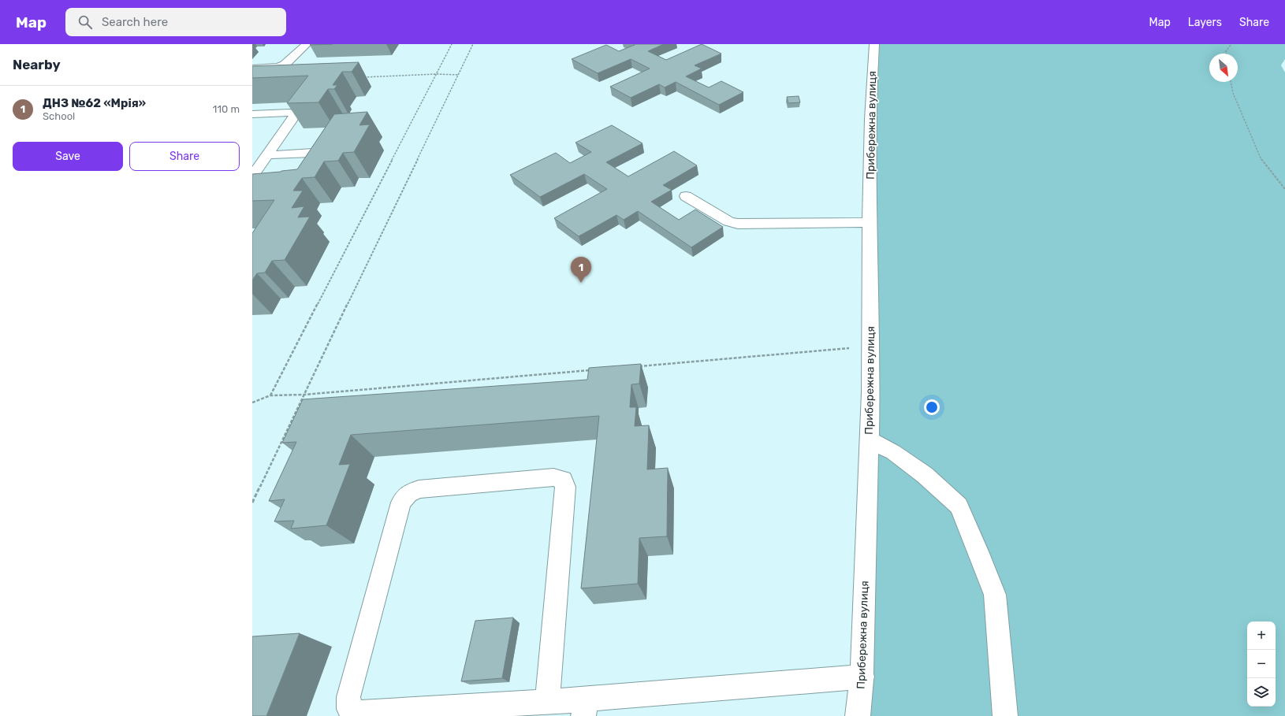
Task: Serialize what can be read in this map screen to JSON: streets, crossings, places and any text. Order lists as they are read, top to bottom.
{
  "streets": {
    "street": ["Прибережна вулиця"]
  },
  "north": "bottom right",
  "page": {
    "header": "Map",
    "search": "Search here",
    "nav": ["Map", "Layers", "Share"],
    "heading": "Nearby",
    "list": [
      {
        "mark": "1",
        "name": "ДНЗ №62 «Мрія»",
        "note": "School",
        "value": "110 m"
      }
    ],
    "buttons": ["Save", "Share"],
    "pins": "1",
    "map_buttons": ["+", "−"]
  }
}
